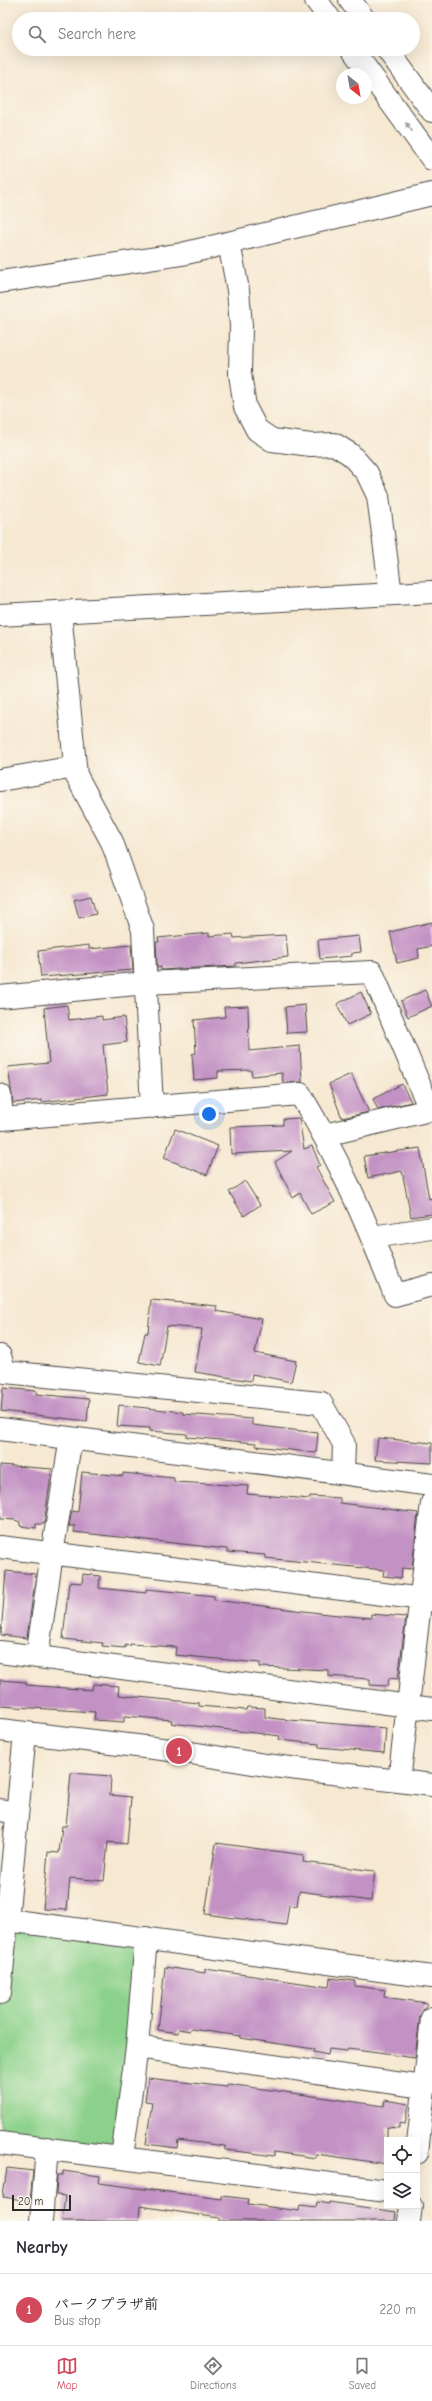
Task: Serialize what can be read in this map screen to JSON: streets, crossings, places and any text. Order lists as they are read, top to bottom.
{
  "scale_bar": "20 m",
  "north": "bottom right",
  "page": {
    "search": "Search here",
    "pins": "1",
    "scale": "20 m",
    "heading": "Nearby",
    "list": [
      {
        "mark": "1",
        "name": "パークプラザ前",
        "note": "Bus stop",
        "value": "220 m"
      }
    ],
    "nav": ["Map", "Directions", "Saved"]
  }
}
